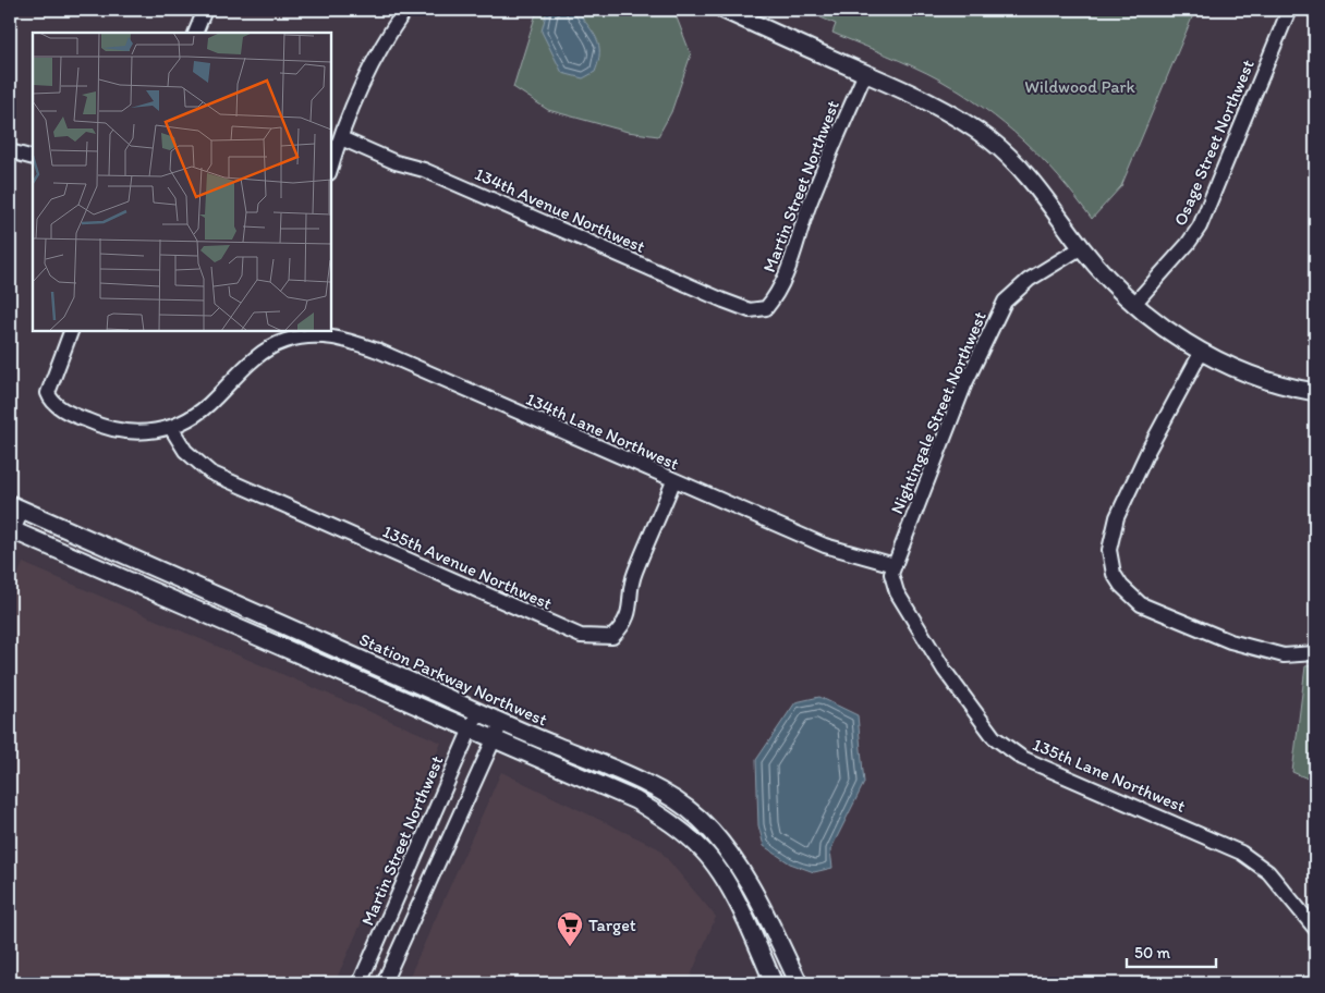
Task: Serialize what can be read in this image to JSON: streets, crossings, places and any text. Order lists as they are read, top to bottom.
{
  "streets": {
    "street": [
      "Osage Street Northwest",
      "Martin Street Northwest",
      "134th Avenue Northwest",
      "Nightingale Street Northwest",
      "134th Lane Northwest",
      "135th Avenue Northwest",
      "Station Parkway Northwest",
      "135th Lane Northwest"
    ]
  },
  "crossings": [
    ["Martin Street Northwest", "134th Avenue Northwest"],
    ["Martin Street Northwest", "Station Parkway Northwest"],
    ["Nightingale Street Northwest", "134th Lane Northwest"],
    ["Nightingale Street Northwest", "135th Lane Northwest"],
    ["134th Lane Northwest", "135th Avenue Northwest"],
    ["134th Lane Northwest", "135th Lane Northwest"]
  ],
  "parks": ["Wildwood Park"],
  "places": {
    "supermarket": ["Target"]
  },
  "scale_bar": "50 m"
}
